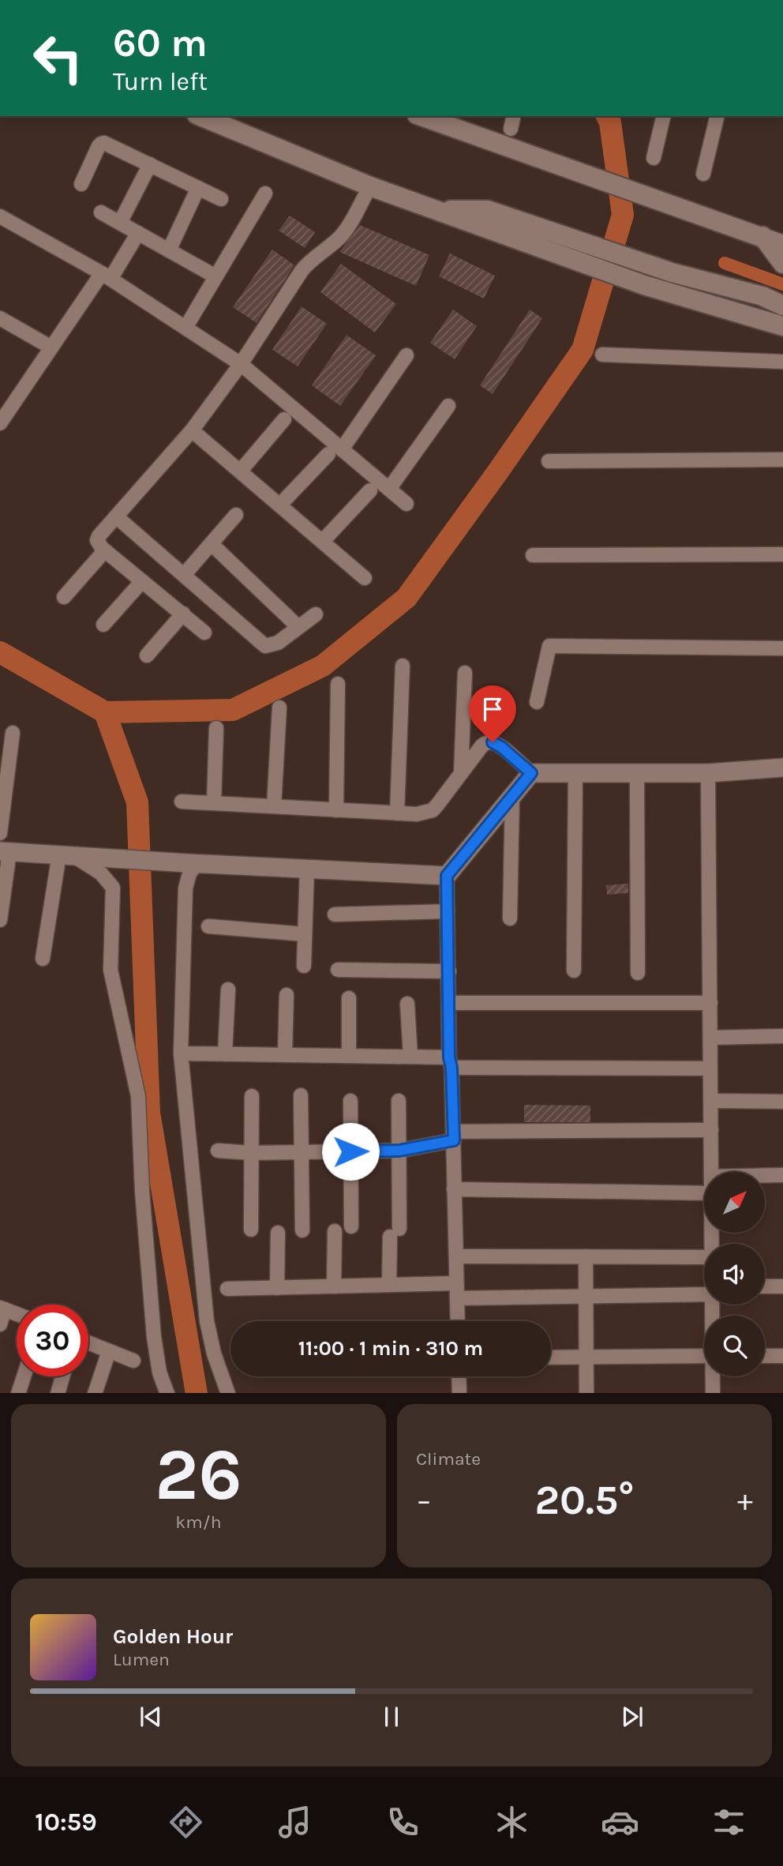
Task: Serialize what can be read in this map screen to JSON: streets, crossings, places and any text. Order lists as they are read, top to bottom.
{
  "north": "top right",
  "page": {
    "turn": ["60 m", "Turn left"],
    "limit": "30",
    "trip": "11:00 · 1 min · 310 m",
    "tile": [
      ["26", "km/h"],
      "Climate"
    ],
    "heat": ["−", "20.5°", "+"],
    "song": ["Golden Hour", "Lumen"],
    "tabs": "10:59"
  }
}
